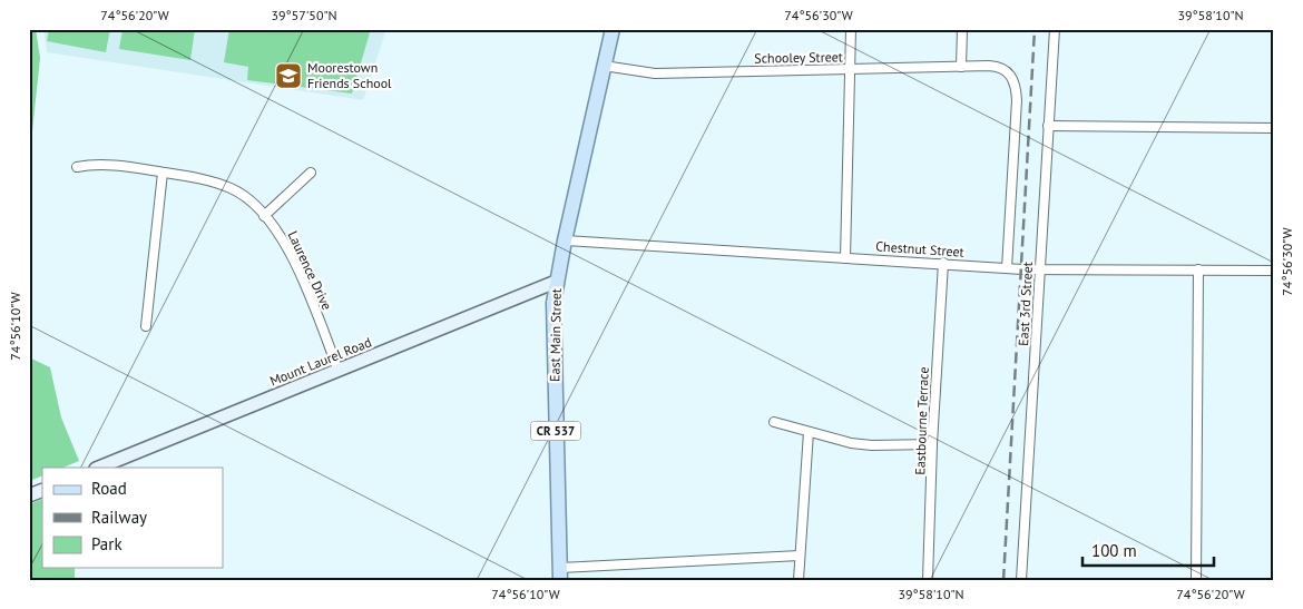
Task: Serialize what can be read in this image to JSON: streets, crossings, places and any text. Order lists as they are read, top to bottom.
{
  "streets": {
    "main road": ["East Main Street", "Mount Laurel Road", "CR 537"],
    "street": [
      "Schooley Street",
      "Chestnut Street",
      "Laurence Drive",
      "East 3rd Street",
      "Eastbourne Terrace"
    ]
  },
  "crossings": [
    ["Schooley Street", "Chestnut Street"],
    ["Schooley Street", "East Main Street"],
    ["Chestnut Street", "East 3rd Street"],
    ["Chestnut Street", "East Main Street"],
    ["Chestnut Street", "Eastbourne Terrace"],
    ["Laurence Drive", "Mount Laurel Road"],
    ["East Main Street", "Mount Laurel Road"]
  ],
  "places": {
    "school or university": ["Moorestown Friends School"]
  },
  "legend": ["Road", "Railway", "Park"],
  "scale_bar": "100 m",
  "coordinates": [
    "74°56'20\"W",
    "39°57'50\"N",
    "74°56'30\"W",
    "39°58'10\"N",
    "74°56'10\"W"
  ]
}
